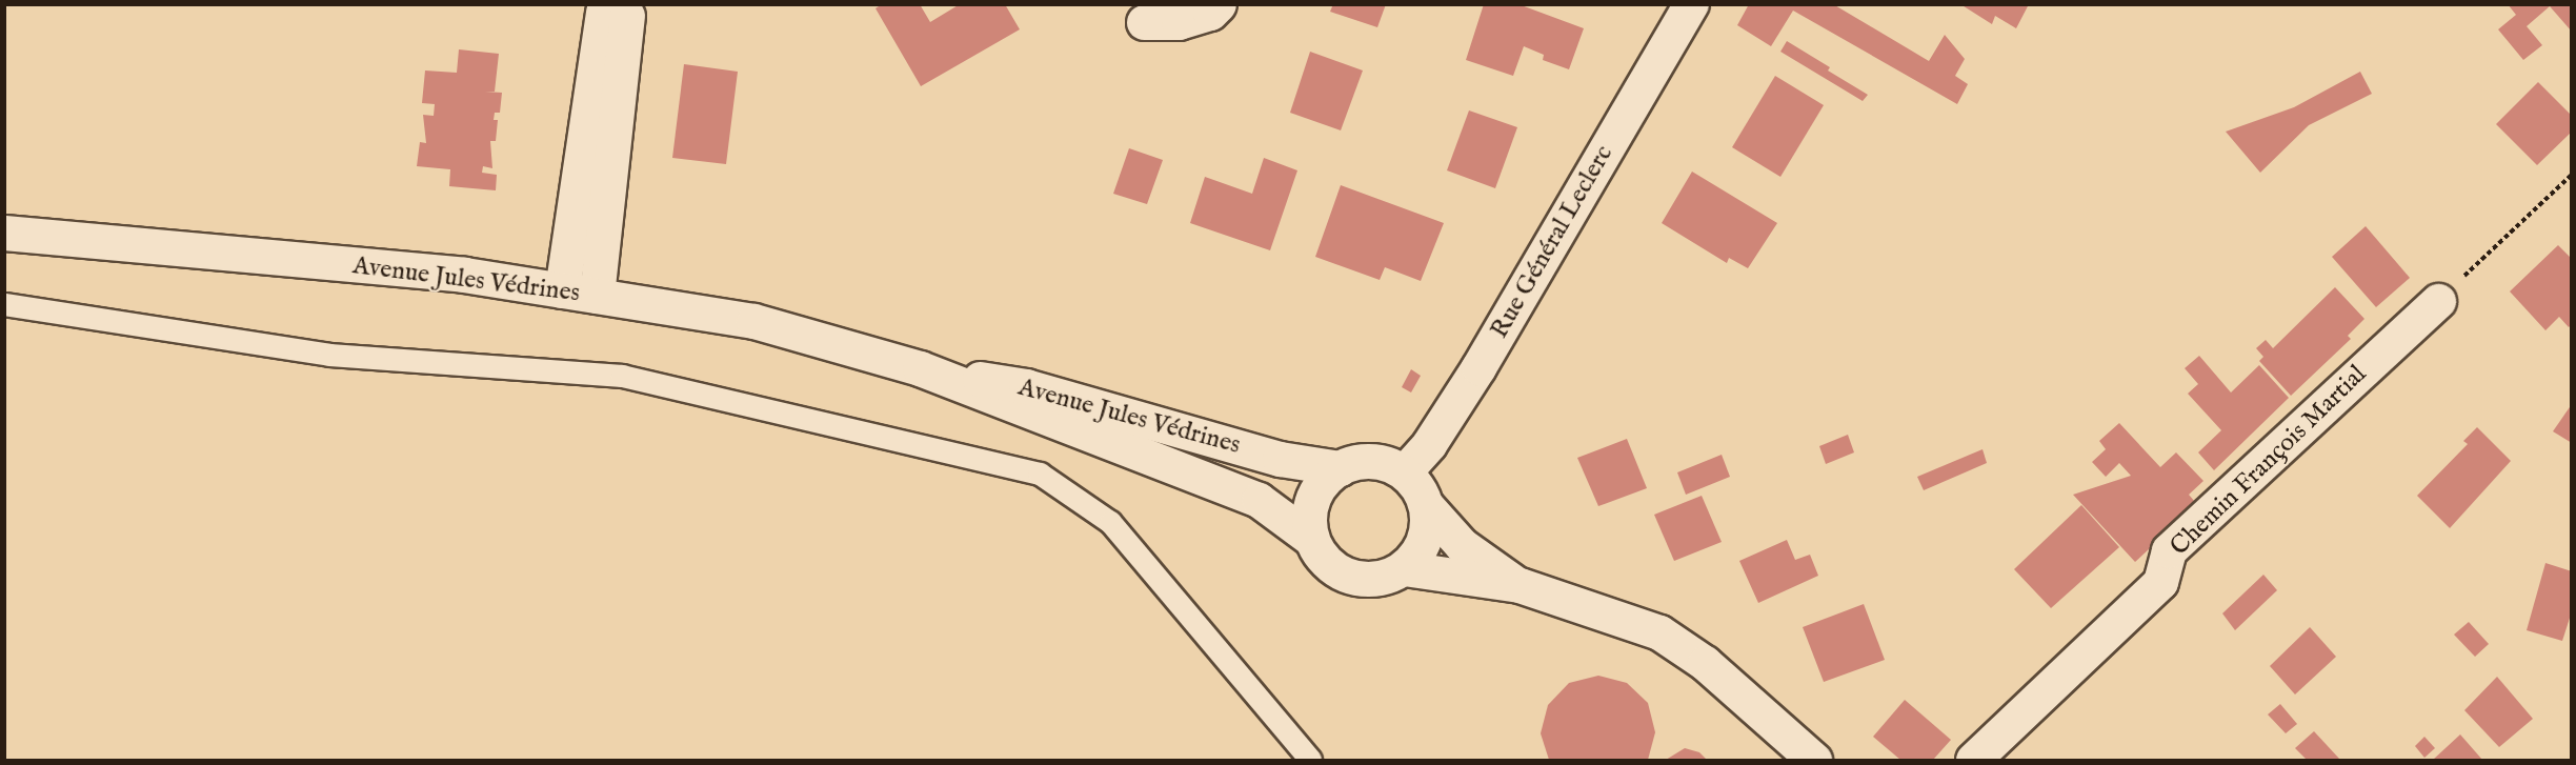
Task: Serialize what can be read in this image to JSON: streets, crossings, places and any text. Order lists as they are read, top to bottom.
{
  "streets": {
    "main road": ["Rue Général Leclerc", "Avenue Jules Védrines", "Chemin François Martial"]
  },
  "crossings": [
    ["Rue Général Leclerc", "Avenue Jules Védrines"]
  ]
}
